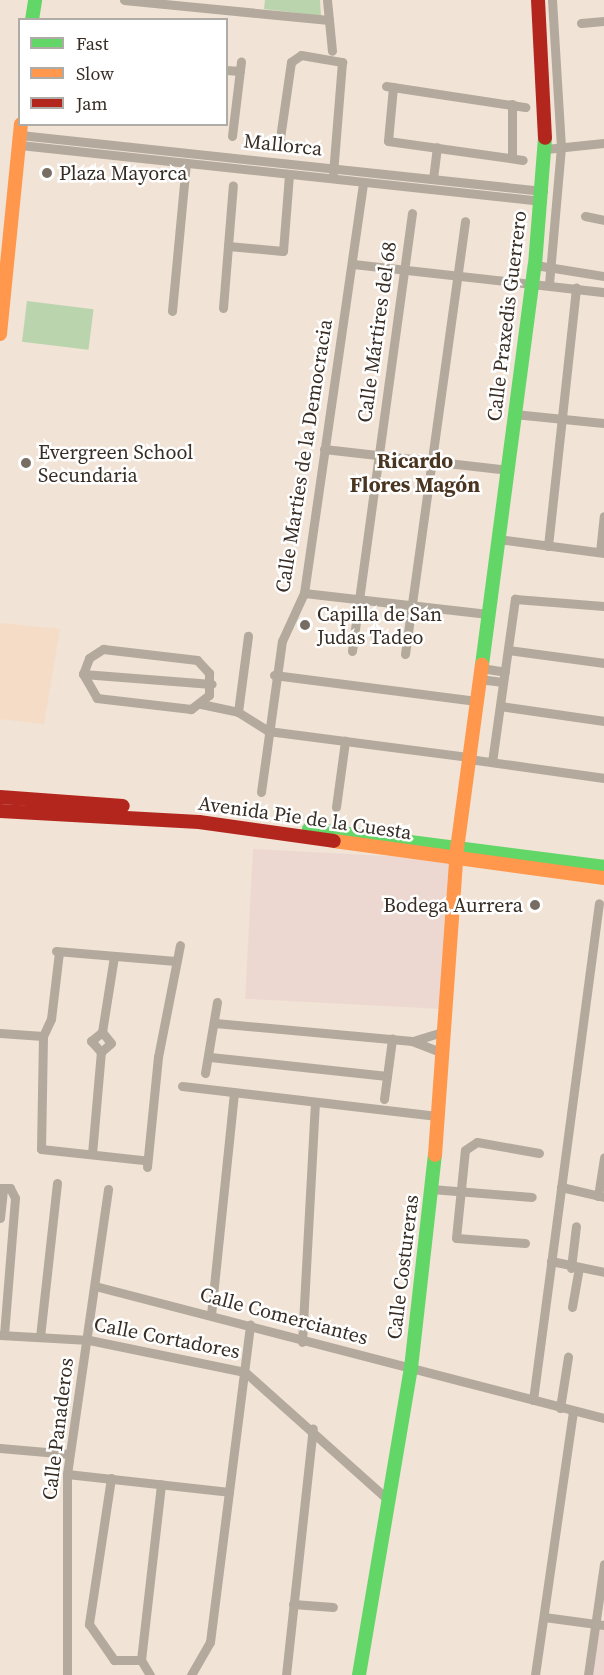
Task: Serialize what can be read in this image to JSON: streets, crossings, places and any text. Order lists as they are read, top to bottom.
{
  "streets": {
    "street": [
      "Mallorca",
      "Calle Praxedis Guerrero",
      "Calle Mártires del 68",
      "Calle Marties de la Democracia",
      "Avenida Pie de la Cuesta",
      "Calle Costureras",
      "Calle Comerciantes",
      "Calle Cortadores",
      "Calle Panaderos"
    ]
  },
  "crossings": [
    ["Mallorca", "Calle Praxedis Guerrero"],
    ["Mallorca", "Calle Marties de la Democracia"],
    ["Calle Praxedis Guerrero", "Avenida Pie de la Cuesta"],
    ["Calle Praxedis Guerrero", "Calle Costureras"],
    ["Avenida Pie de la Cuesta", "Calle Costureras"],
    ["Calle Costureras", "Calle Comerciantes"],
    ["Calle Costureras", "Calle Cortadores"],
    ["Calle Comerciantes", "Calle Panaderos"],
    ["Calle Cortadores", "Calle Panaderos"]
  ],
  "districts": ["Ricardo Flores Magón"],
  "places": [
    "Plaza Mayorca",
    "Evergreen School Secundaria",
    "Capilla de San Judas Tadeo",
    "Bodega Aurrera"
  ],
  "legend": ["Fast", "Slow", "Jam"]
}
